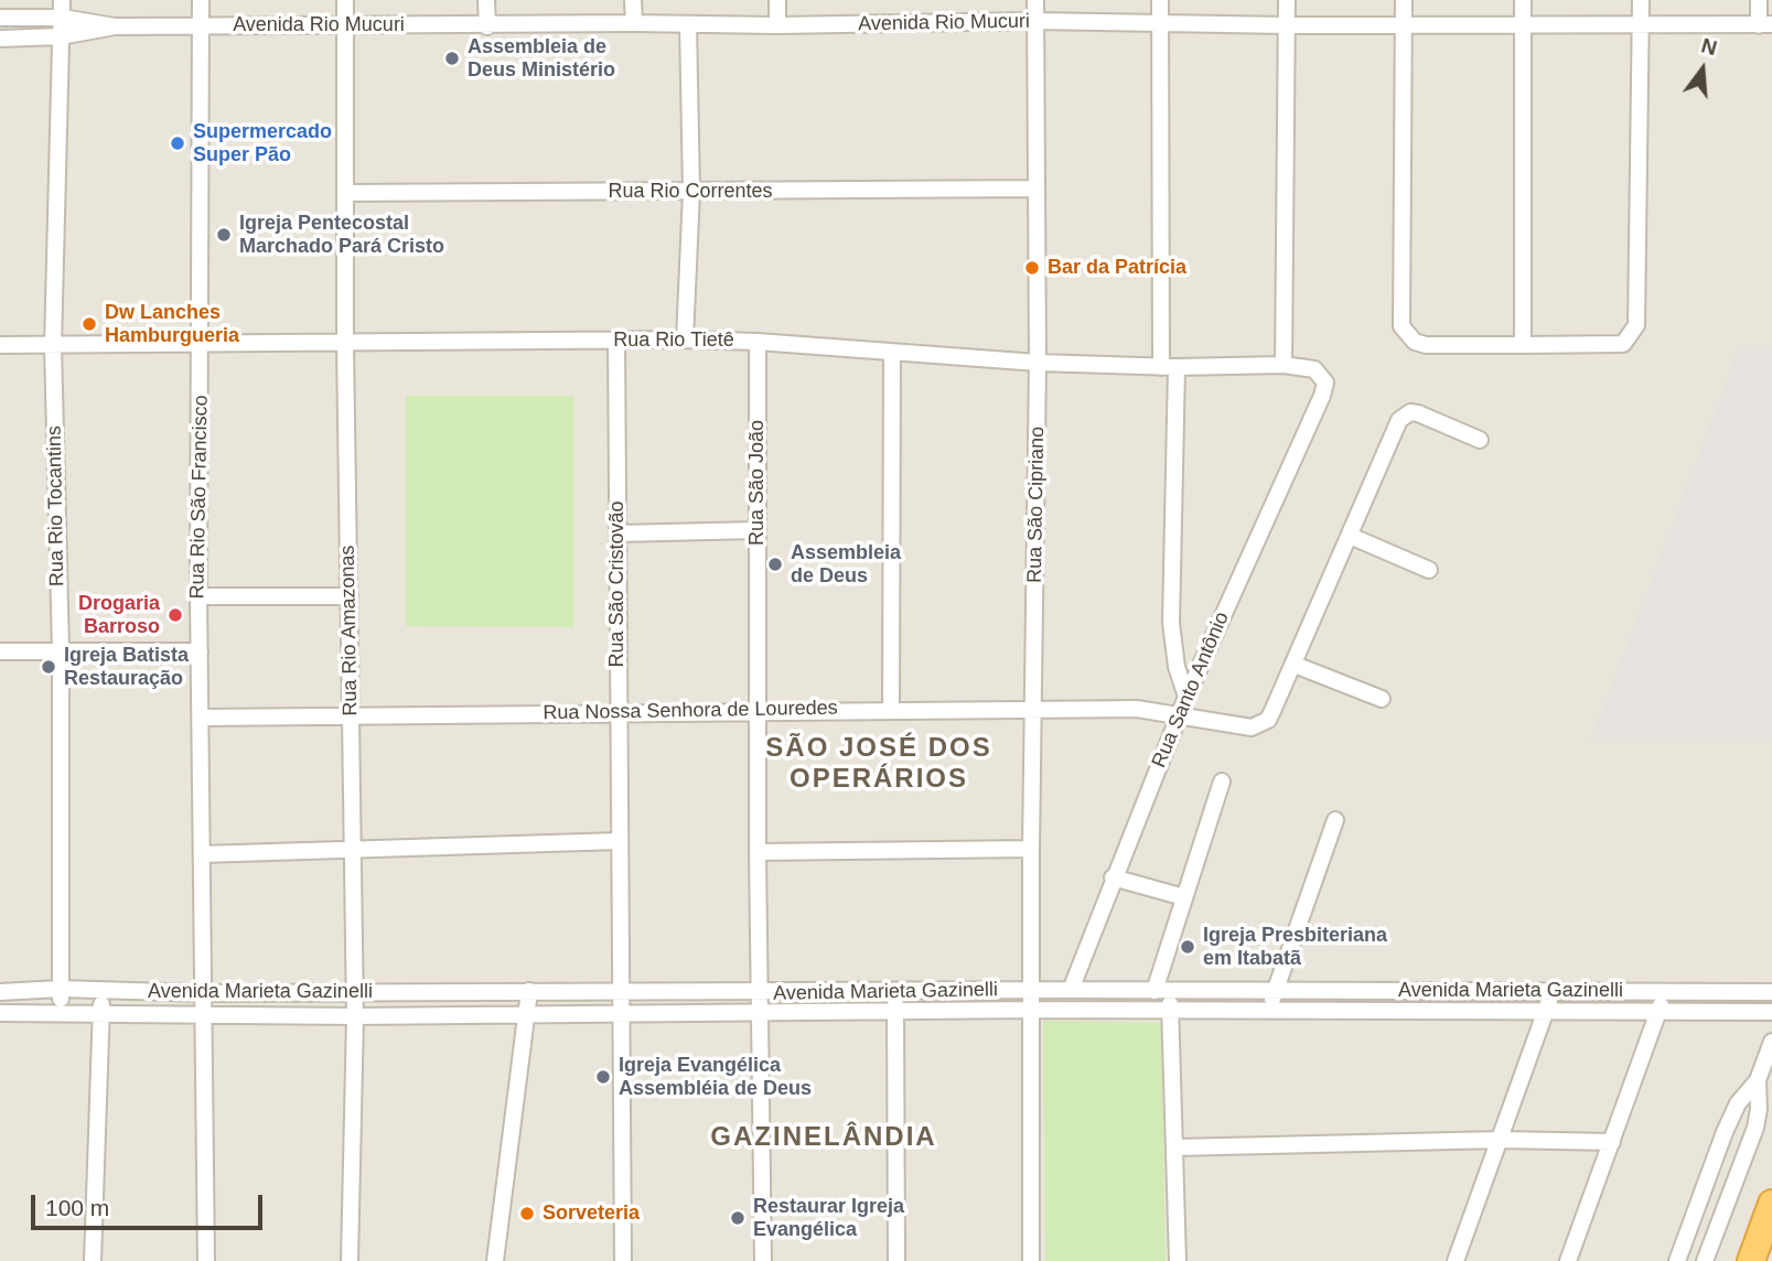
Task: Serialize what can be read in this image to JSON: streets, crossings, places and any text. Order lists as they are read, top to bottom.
{
  "streets": {
    "street": [
      "Avenida Rio Mucuri",
      "Rua Rio Correntes",
      "Rua Rio Tietê",
      "Rua São João",
      "Rua Rio São Francisco",
      "Rua São Cipriano",
      "Rua Rio Tocantins",
      "Rua São Cristovão",
      "Rua Rio Amazonas",
      "Rua Santo Antônio",
      "Rua Nossa Senhora de Louredes",
      "Avenida Marieta Gazinelli"
    ]
  },
  "crossings": [
    ["Avenida Rio Mucuri", "Rua Rio São Francisco"],
    ["Avenida Rio Mucuri", "Rua São Cipriano"],
    ["Avenida Rio Mucuri", "Rua Rio Tocantins"],
    ["Avenida Rio Mucuri", "Rua Rio Amazonas"],
    ["Rua Rio Correntes", "Rua São Cipriano"],
    ["Rua Rio Correntes", "Rua Rio Amazonas"],
    ["Rua Rio Tietê", "Rua São João"],
    ["Rua Rio Tietê", "Rua Rio São Francisco"],
    ["Rua Rio Tietê", "Rua São Cipriano"],
    ["Rua Rio Tietê", "Rua Rio Tocantins"],
    ["Rua Rio Tietê", "Rua São Cristovão"],
    ["Rua Rio Tietê", "Rua Rio Amazonas"],
    ["Rua Rio Tietê", "Rua Santo Antônio"],
    ["Rua São João", "Rua Nossa Senhora de Louredes"],
    ["Rua São João", "Avenida Marieta Gazinelli"],
    ["Rua Rio São Francisco", "Rua Nossa Senhora de Louredes"],
    ["Rua Rio São Francisco", "Avenida Marieta Gazinelli"],
    ["Rua São Cipriano", "Rua Nossa Senhora de Louredes"],
    ["Rua São Cipriano", "Avenida Marieta Gazinelli"],
    ["Rua Rio Tocantins", "Avenida Marieta Gazinelli"],
    ["Rua São Cristovão", "Rua Nossa Senhora de Louredes"],
    ["Rua São Cristovão", "Avenida Marieta Gazinelli"],
    ["Rua Rio Amazonas", "Rua Nossa Senhora de Louredes"],
    ["Rua Rio Amazonas", "Avenida Marieta Gazinelli"],
    ["Rua Santo Antônio", "Rua Nossa Senhora de Louredes"],
    ["Rua Santo Antônio", "Avenida Marieta Gazinelli"]
  ],
  "districts": ["SÃO JOSÉ DOS OPERÁRIOS", "GAZINELÂNDIA"],
  "places": [
    "Assembleia de Deus Ministério",
    "Supermercado Super Pão",
    "Igreja Pentecostal Marchado Pará Cristo",
    "Bar da Patrícia",
    "Dw Lanches Hamburgueria",
    "Assembleia de Deus",
    "Drogaria Barroso",
    "Igreja Batista Restauração",
    "Igreja Presbiteriana em Itabatã",
    "Igreja Evangélica Assembléia de Deus",
    "Sorveteria",
    "Restaurar Igreja Evangélica"
  ],
  "scale_bar": "100 m",
  "north": "top"
}
